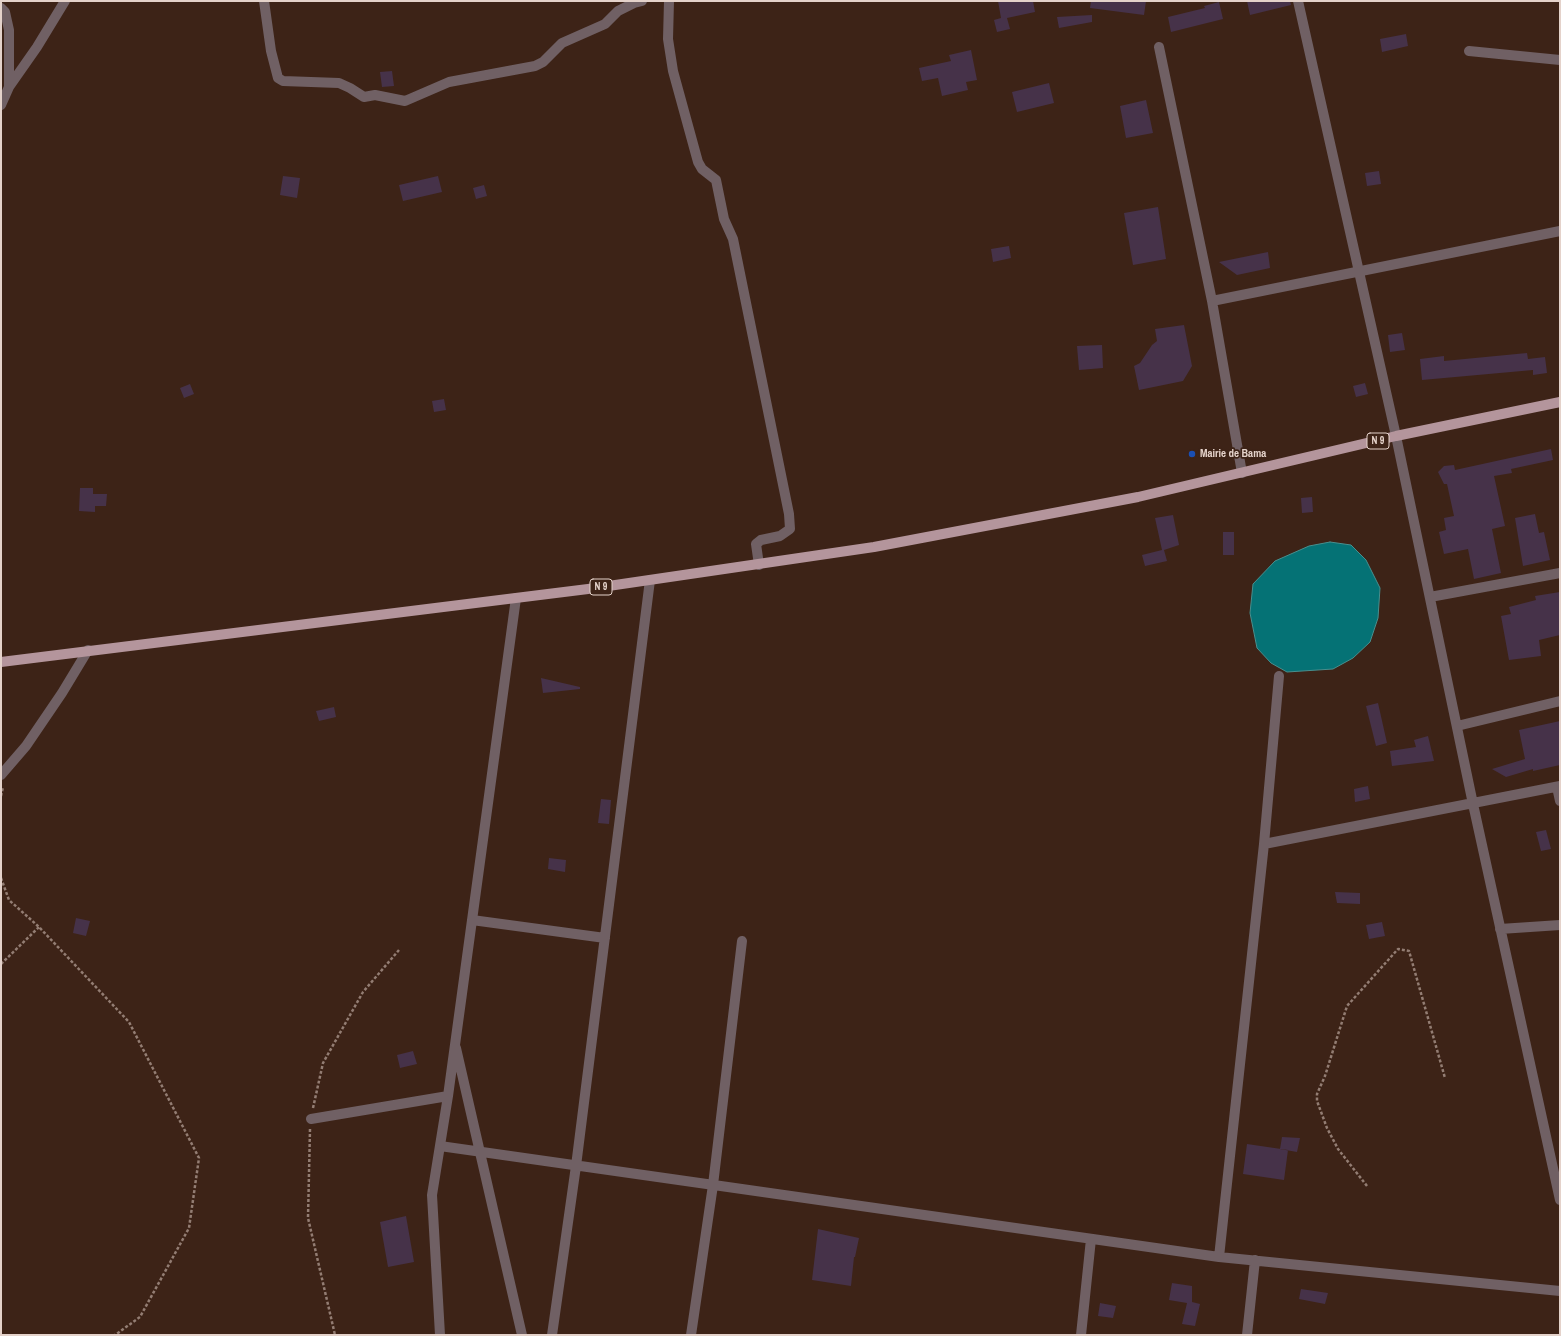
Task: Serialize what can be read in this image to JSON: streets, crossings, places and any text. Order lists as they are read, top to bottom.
{
  "streets": {
    "main road": ["N 9"]
  },
  "places": ["Mairie de Bama"]
}
